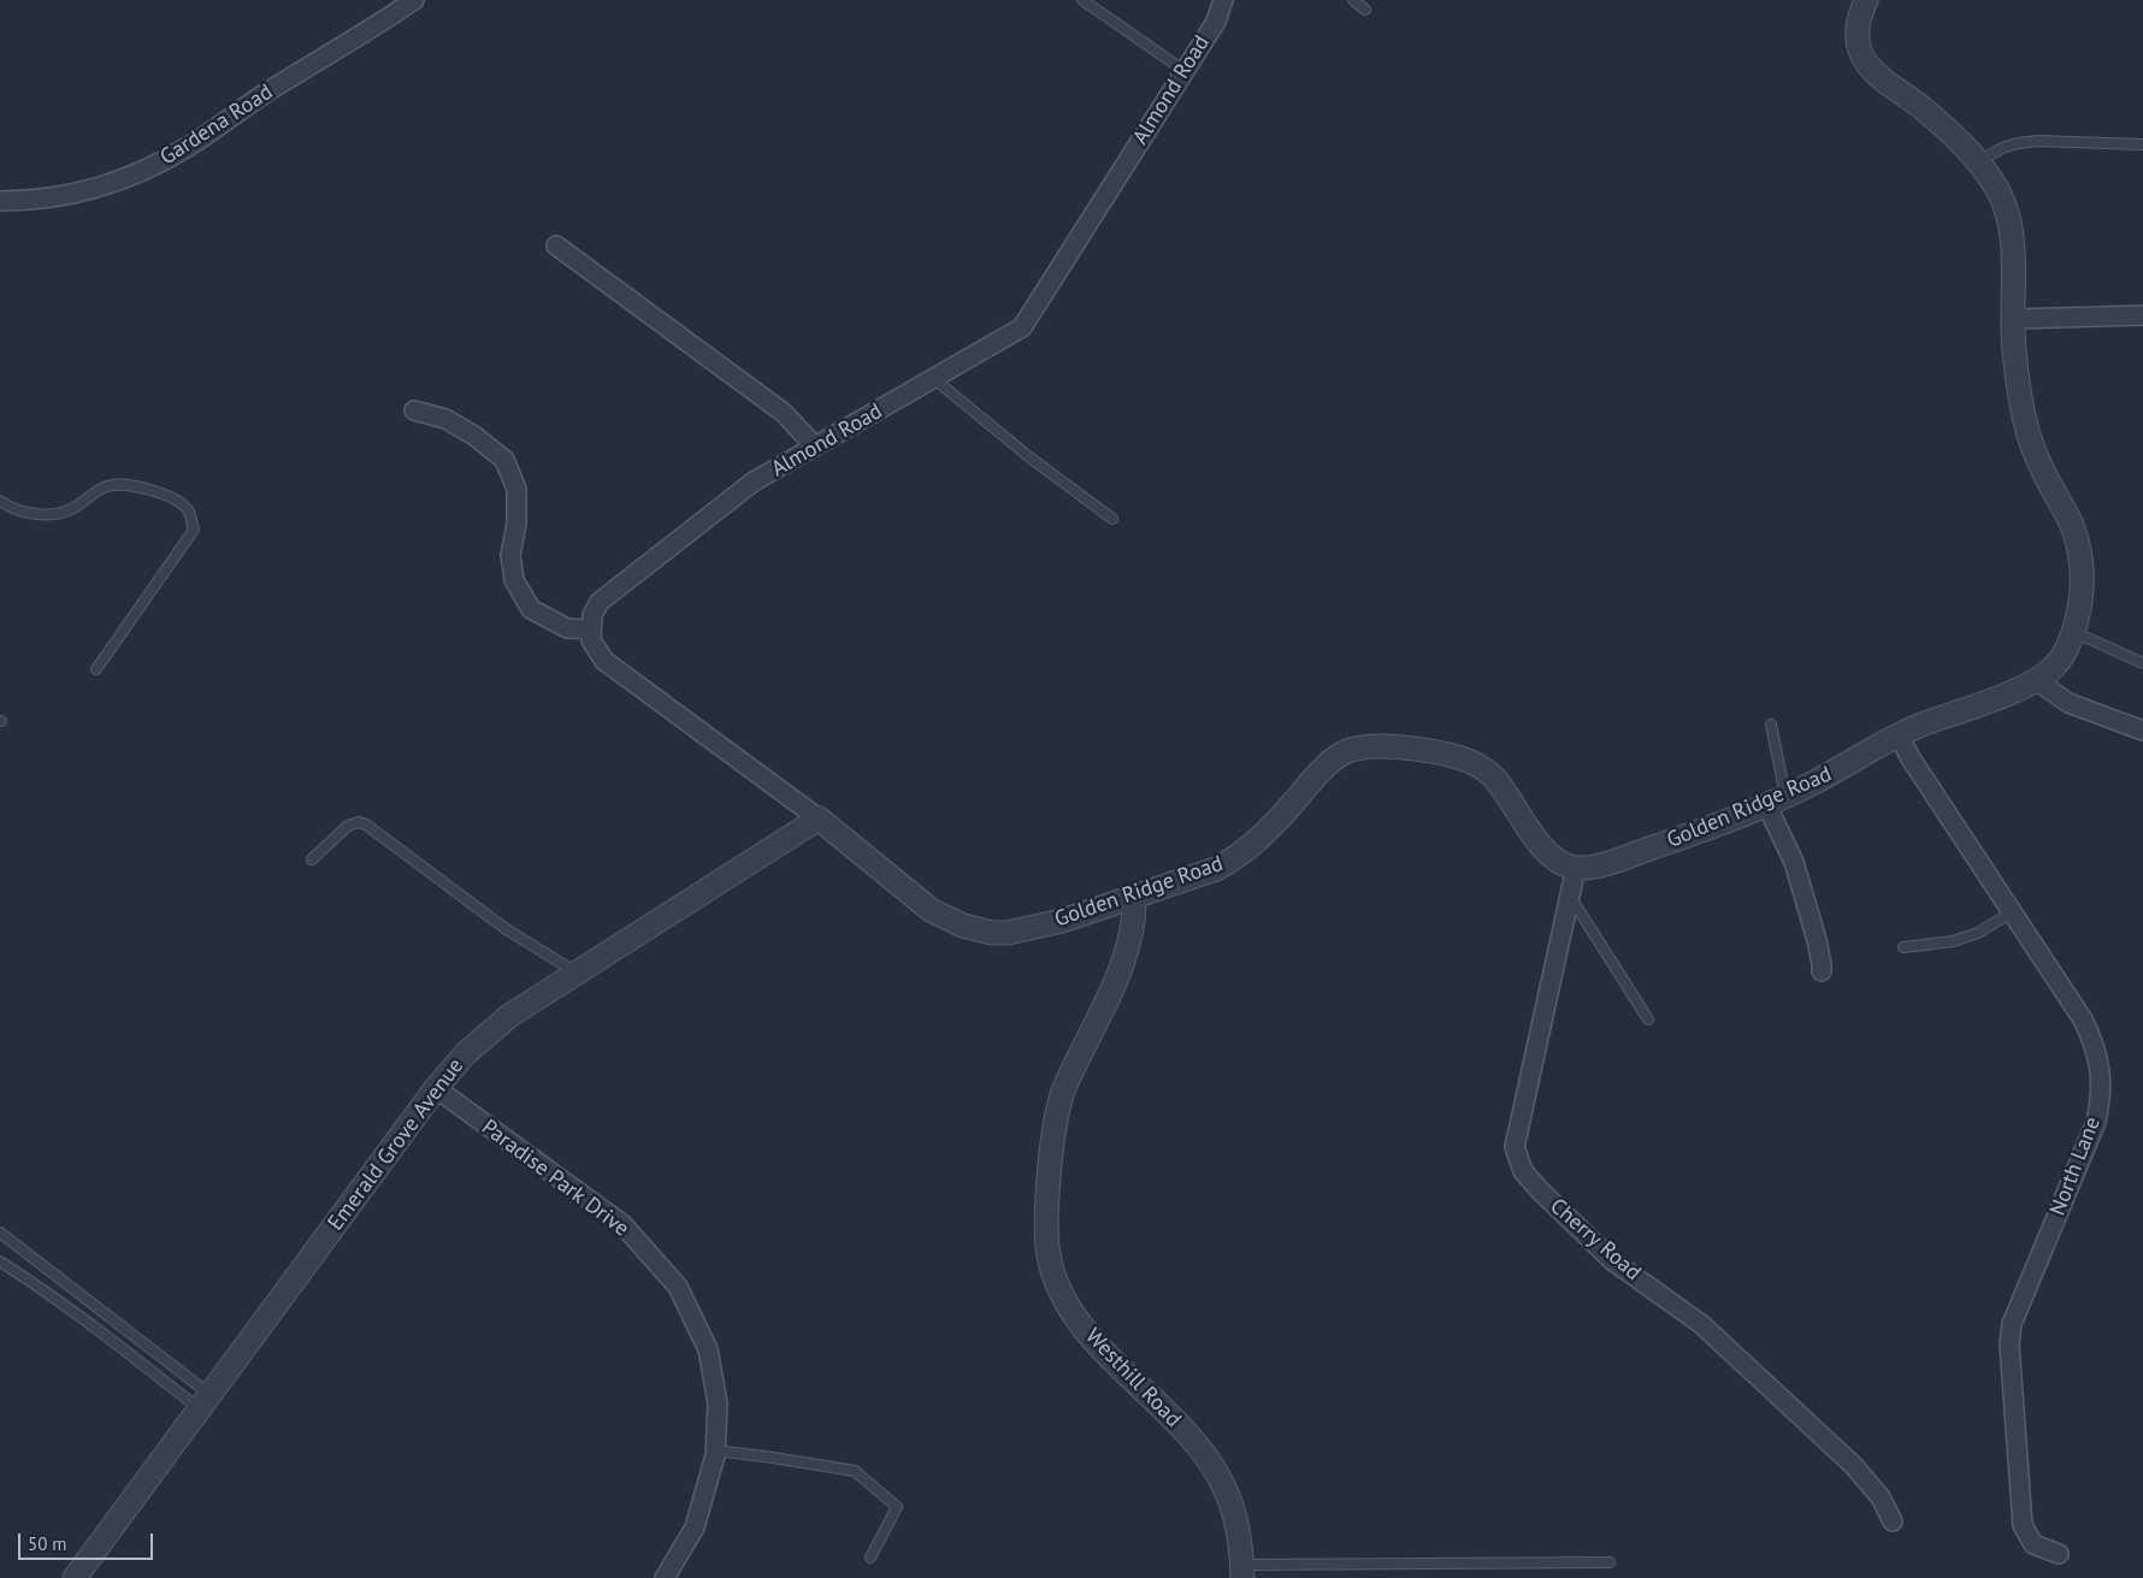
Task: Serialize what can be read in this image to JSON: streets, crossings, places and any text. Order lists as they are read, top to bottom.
{
  "streets": {
    "street": [
      "Almond Road",
      "Gardena Road",
      "Golden Ridge Road",
      "Emerald Grove Avenue",
      "North Lane",
      "Paradise Park Drive",
      "Cherry Road",
      "Westhill Road"
    ]
  },
  "crossings": [
    ["Golden Ridge Road", "Emerald Grove Avenue"],
    ["Golden Ridge Road", "North Lane"],
    ["Golden Ridge Road", "Cherry Road"],
    ["Golden Ridge Road", "Westhill Road"],
    ["Emerald Grove Avenue", "Paradise Park Drive"]
  ],
  "scale_bar": "50 m"
}
